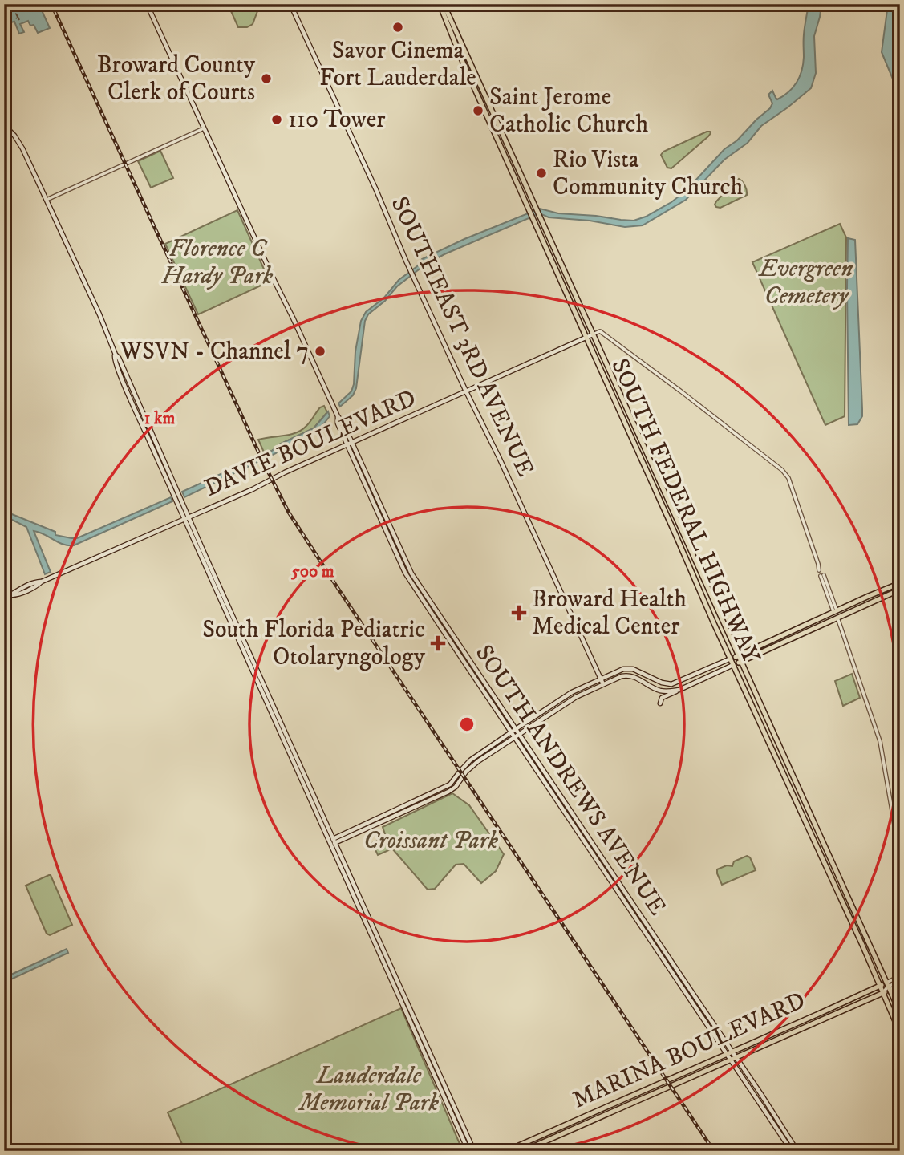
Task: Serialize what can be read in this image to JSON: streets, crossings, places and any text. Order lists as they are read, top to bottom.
{
  "streets": {
    "main road": [
      "SOUTHEAST 3RD AVENUE",
      "DAVIE BOULEVARD",
      "SOUTH FEDERAL HIGHWAY",
      "SOUTH ANDREWS AVENUE",
      "MARINA BOULEVARD"
    ]
  },
  "crossings": [
    ["SOUTHEAST 3RD AVENUE", "DAVIE BOULEVARD"],
    ["DAVIE BOULEVARD", "SOUTH FEDERAL HIGHWAY"],
    ["DAVIE BOULEVARD", "SOUTH ANDREWS AVENUE"],
    ["SOUTH FEDERAL HIGHWAY", "MARINA BOULEVARD"],
    ["SOUTH ANDREWS AVENUE", "MARINA BOULEVARD"]
  ],
  "parks": [
    "Florence C Hardy Park",
    "Evergreen Cemetery",
    "Croissant Park",
    "Lauderdale Memorial Park"
  ],
  "places": {
    "other": [
      "Savor Cinema Fort Lauderdale",
      "Broward County Clerk of Courts",
      "Saint Jerome Catholic Church",
      "110 Tower",
      "Rio Vista Community Church",
      "WSVN - Channel 7"
    ],
    "health": ["Broward Health Medical Center", "South Florida Pediatric Otolaryngology"]
  },
  "rings": ["1 km", "500 m"]
}
